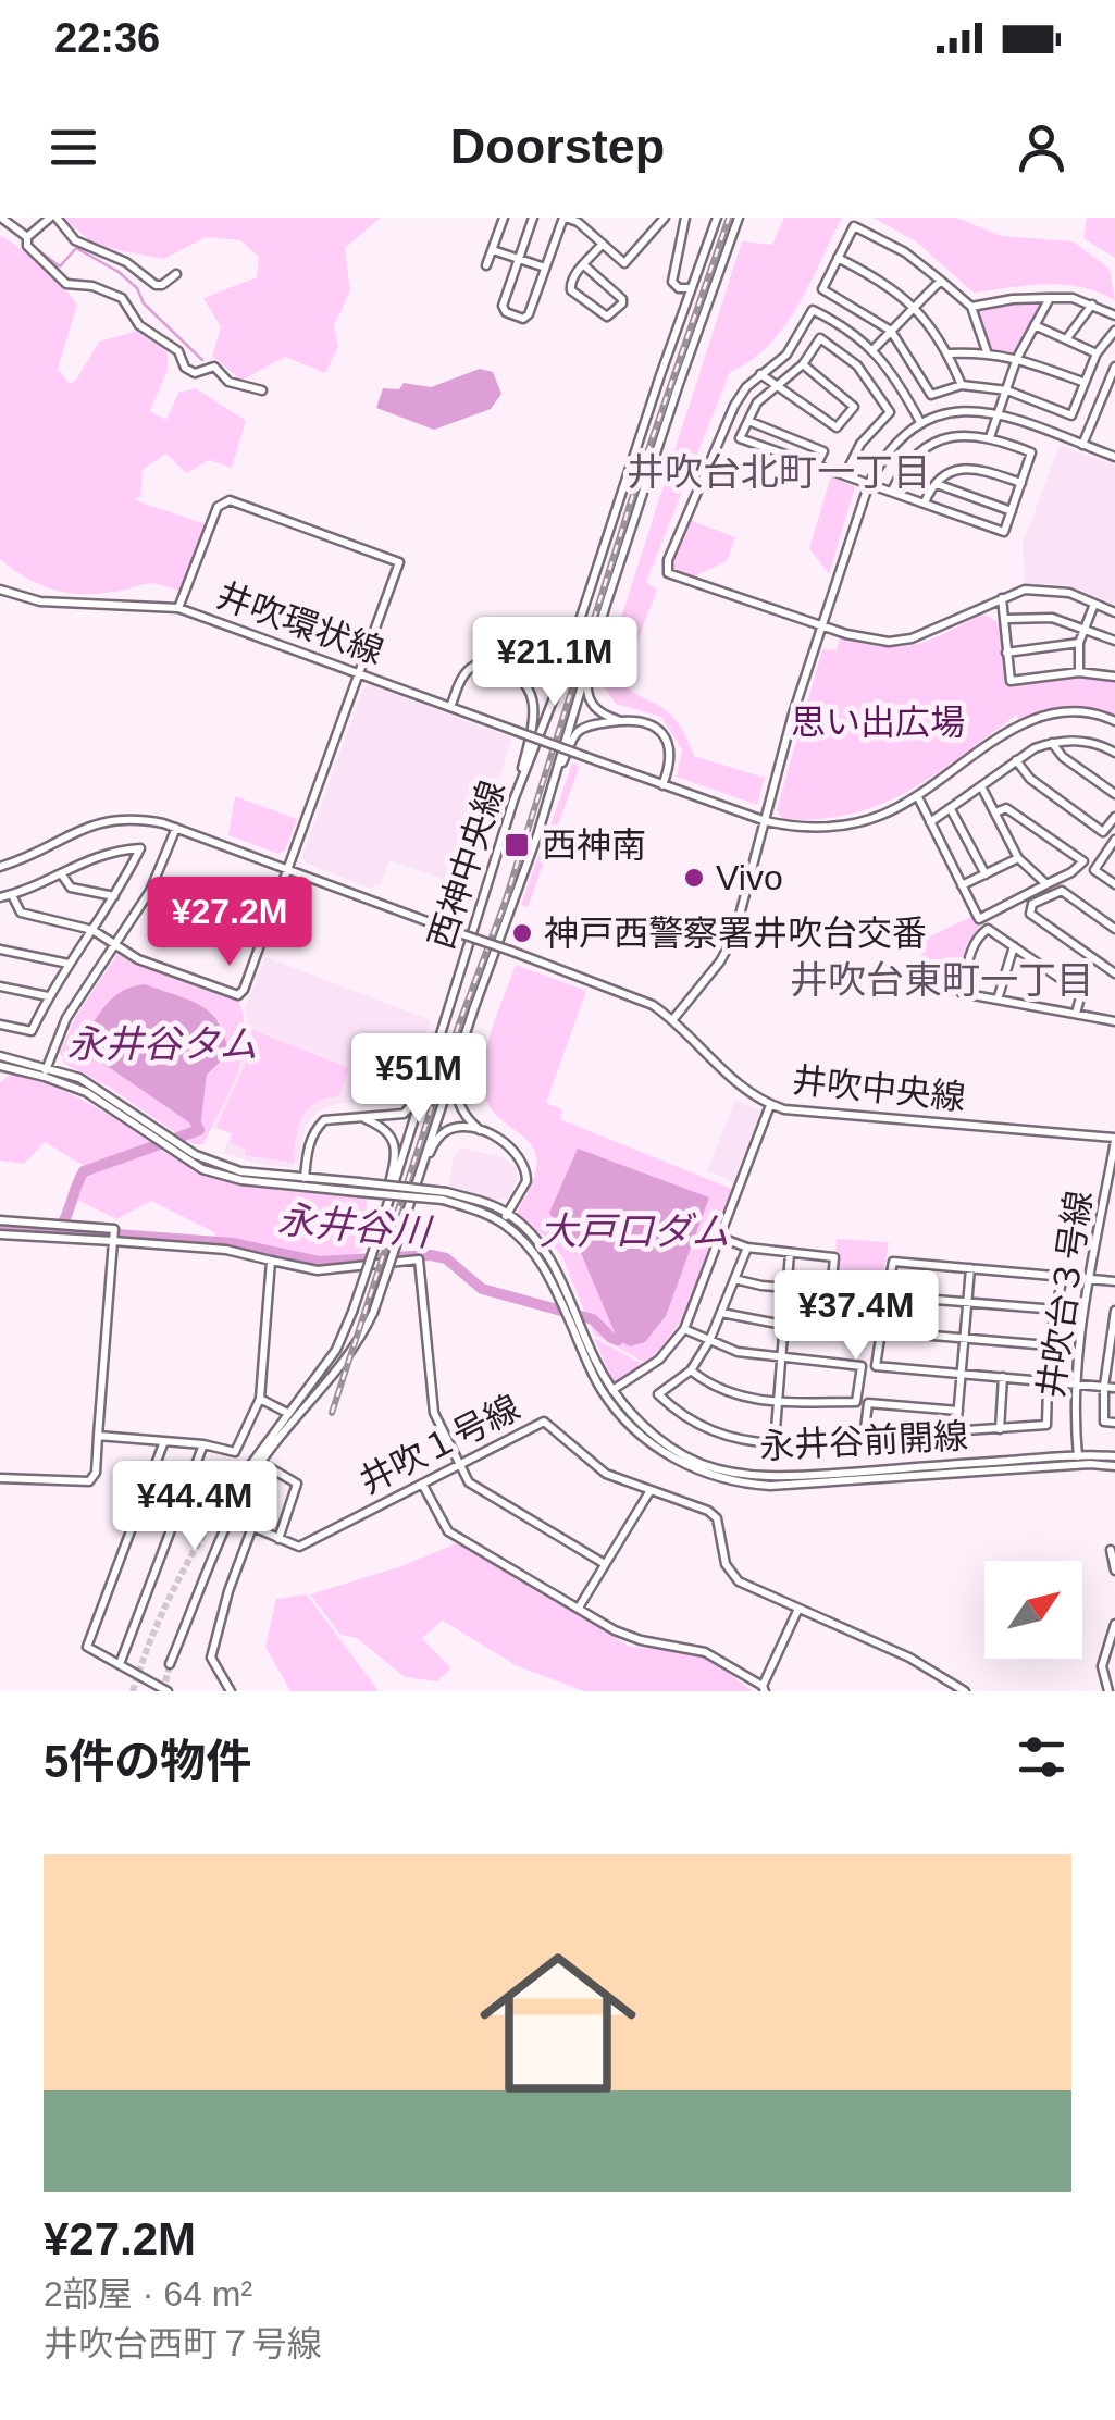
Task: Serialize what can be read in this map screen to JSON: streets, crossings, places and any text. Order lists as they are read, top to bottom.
{
  "streets": {
    "street": [
      "井吹環状線",
      "西神中央線",
      "井吹中央線",
      "井吹台３号線",
      "永井谷前開線",
      "井吹１号線"
    ]
  },
  "crossings": [
    ["井吹中央線", "井吹台３号線"],
    ["井吹台３号線", "永井谷前開線"]
  ],
  "districts": ["井吹台北町一丁目", "井吹台東町一丁目"],
  "water": ["永井谷タム", "永井谷川", "大戸口ダム"],
  "parks": ["思い出広場"],
  "places": {
    "transit": ["西神南"],
    "other": ["Vivo", "神戸西警察署井吹台交番"]
  },
  "north": "top right",
  "page": {
    "status": "22:36",
    "header": "Doorstep",
    "price": [
      "¥21.1M",
      "¥27.2M",
      "¥51M",
      "¥37.4M",
      "¥44.4M"
    ],
    "heading": "5件の物件",
    "list": [
      {
        "name": "¥27.2M",
        "note": "2部屋 · 64 m² · 井吹台西町７号線"
      }
    ]
  }
}
